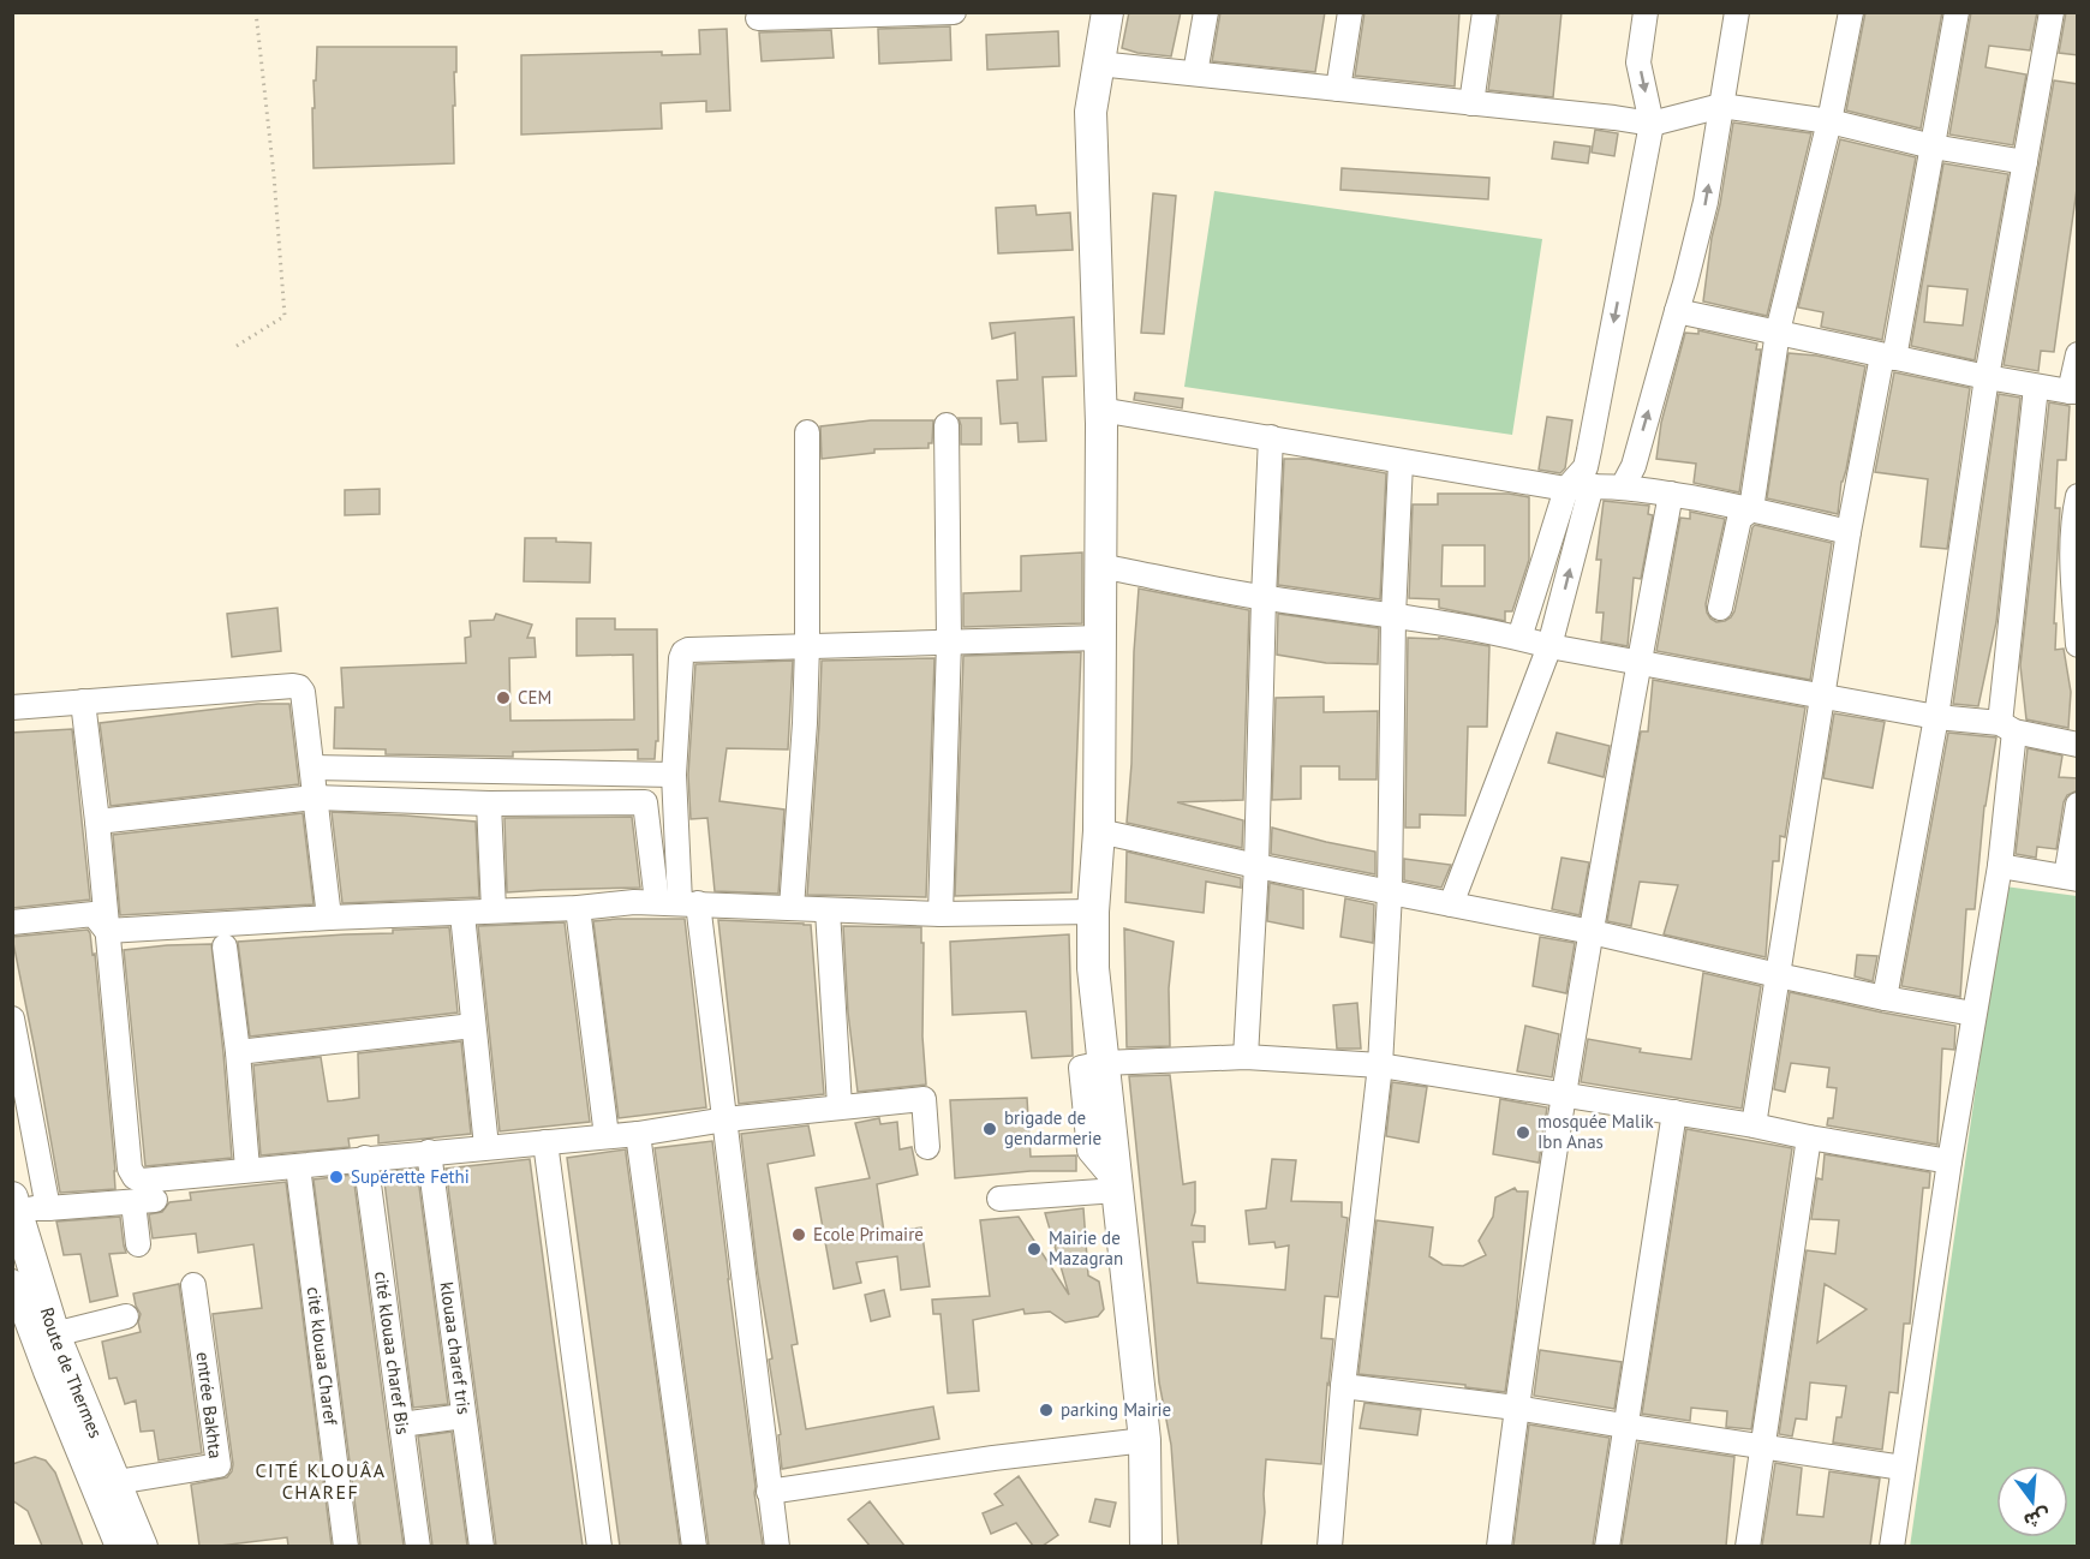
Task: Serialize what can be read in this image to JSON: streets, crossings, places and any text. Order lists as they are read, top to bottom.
{
  "streets": {
    "main road": ["Route de Thermes"],
    "street": [
      "klouaa charef tris",
      "cité klouaa charef Bis",
      "cité klouaa Charef",
      "entrée Bakhta"
    ]
  },
  "crossings": [
    ["Route de Thermes", "entrée Bakhta"]
  ],
  "districts": ["CITÉ KLOUÂA CHAREF"],
  "places": [
    "CEM",
    "brigade de gendarmerie",
    "mosquée Malik Ibn Anas",
    "Supérette Fethi",
    "Ecole Primaire",
    "Mairie de Mazagran",
    "parking Mairie"
  ],
  "north": "bottom"
}
